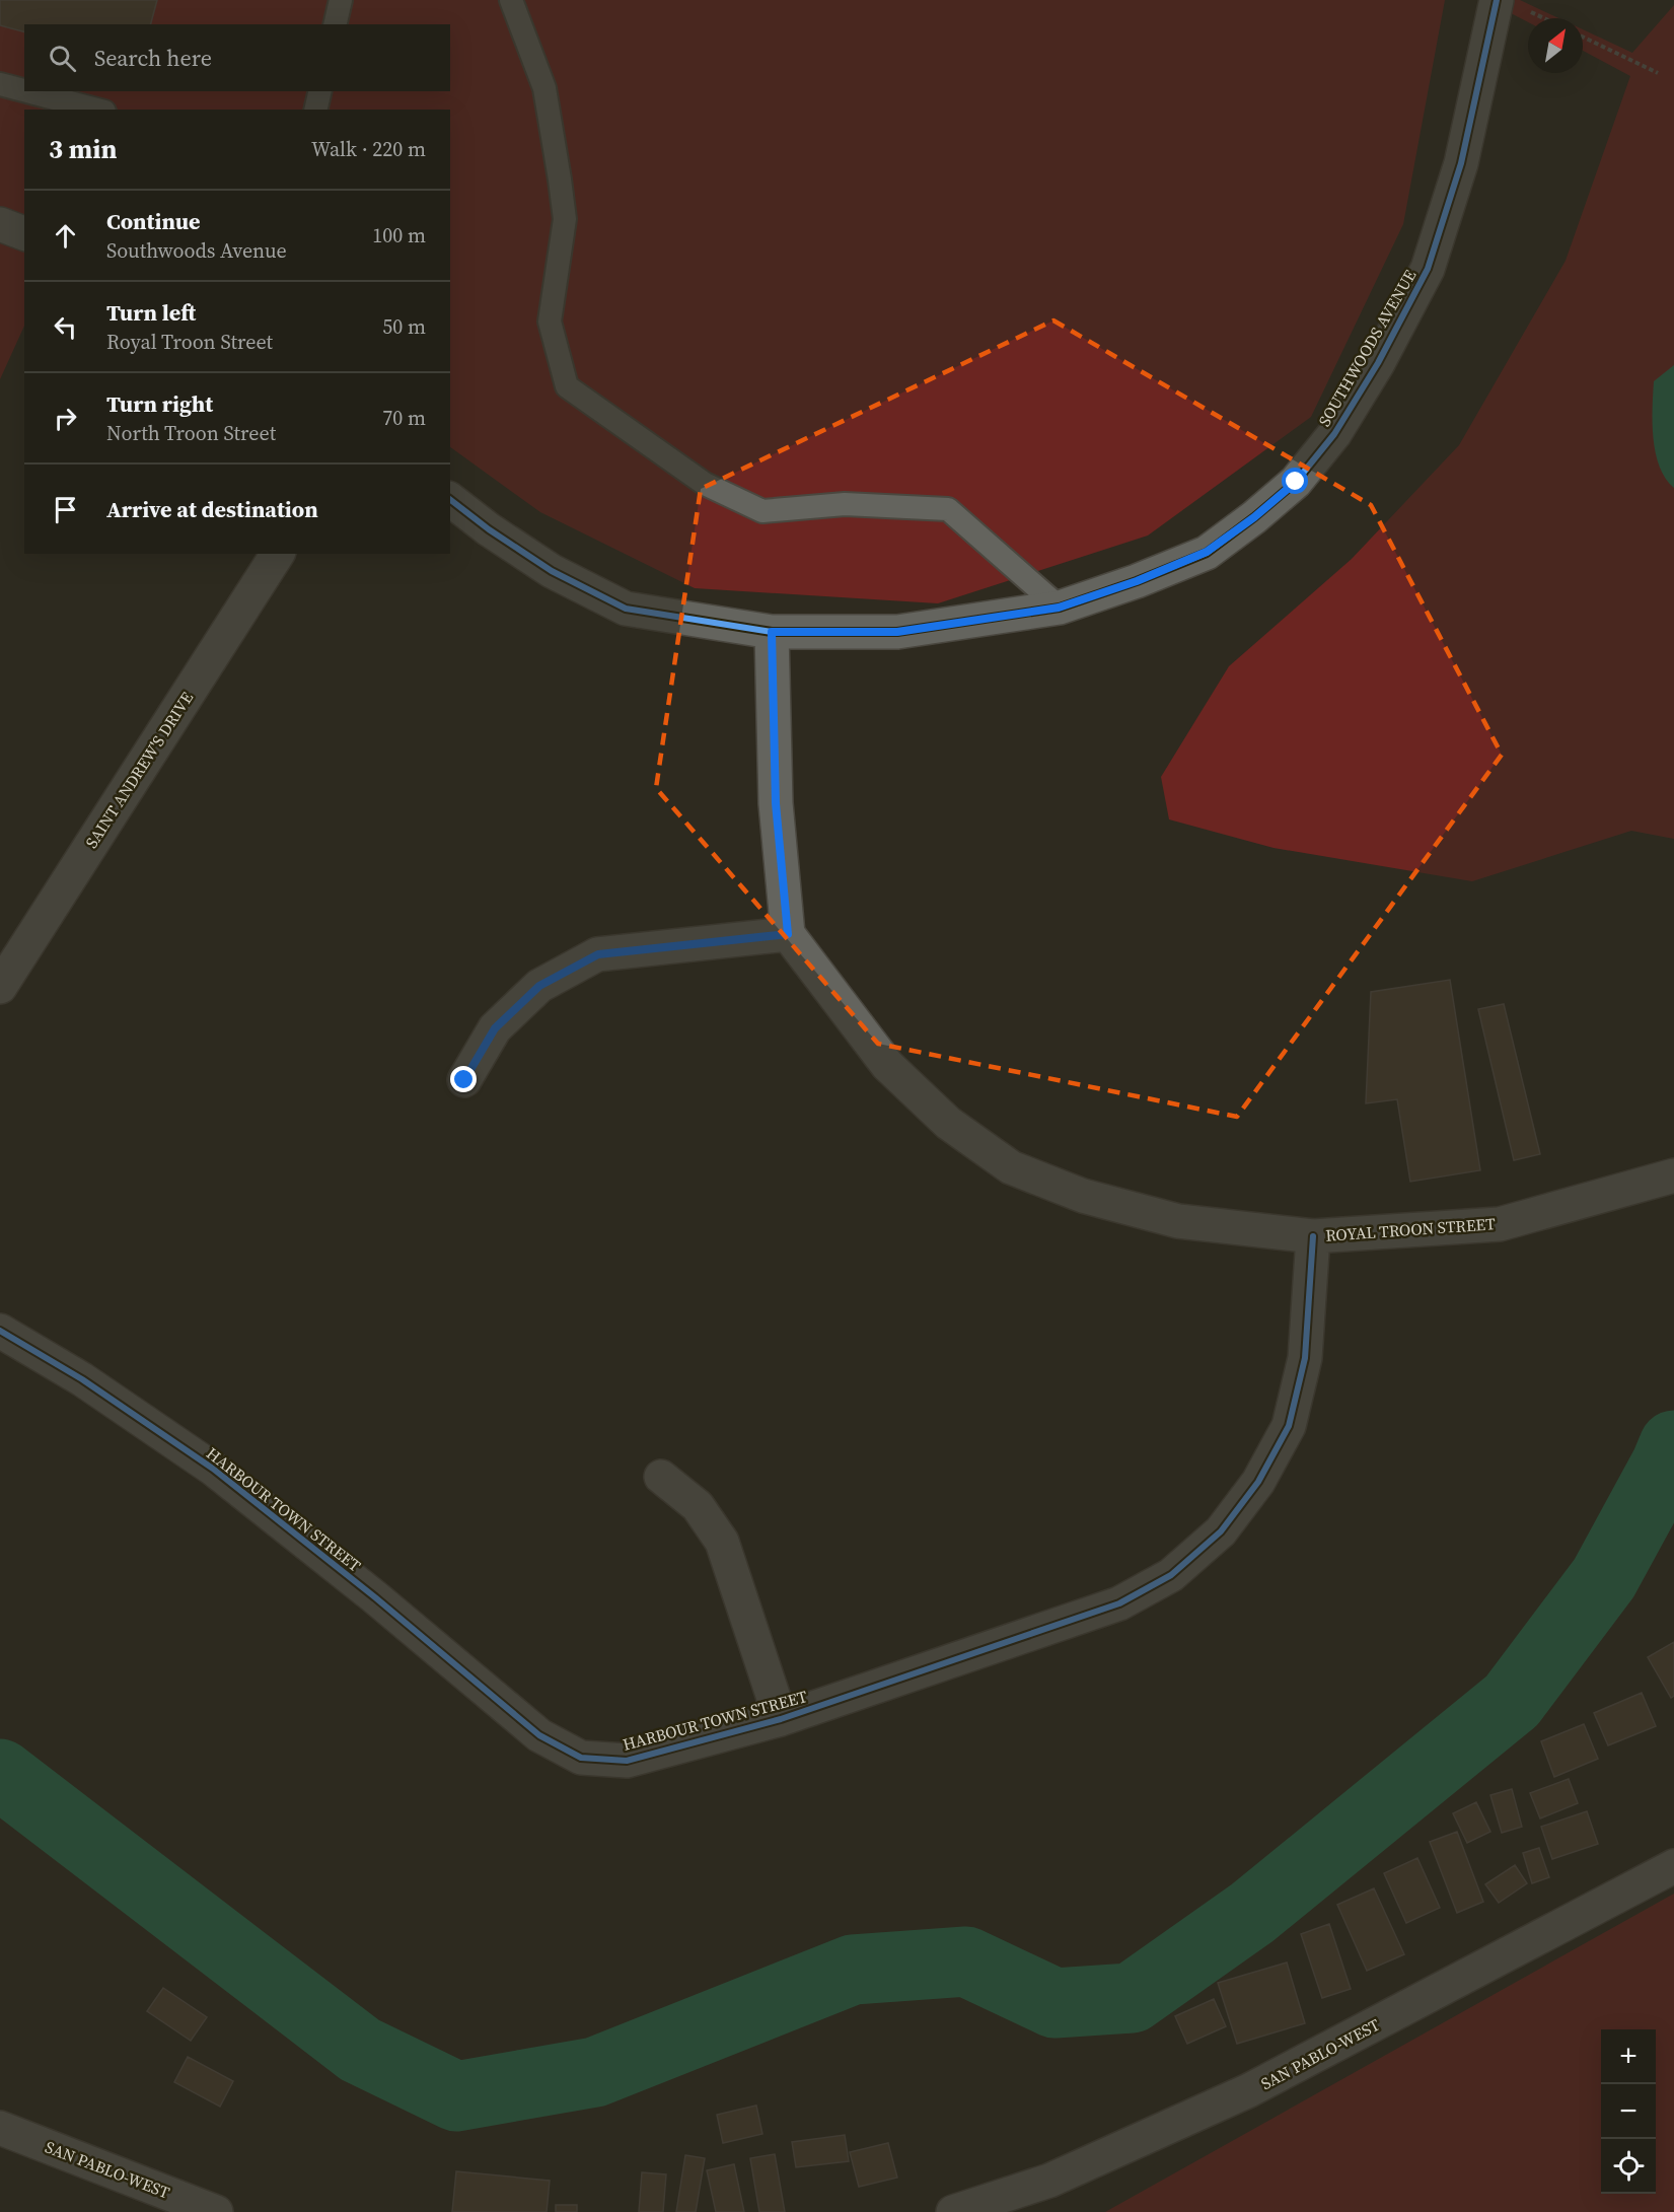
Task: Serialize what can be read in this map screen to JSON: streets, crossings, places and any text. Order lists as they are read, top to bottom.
{
  "streets": {
    "street": [
      "SOUTHWOODS AVENUE",
      "SAINT ANDREW'S DRIVE",
      "ROYAL TROON STREET",
      "HARBOUR TOWN STREET",
      "SAN PABLO-WEST"
    ]
  },
  "crossings": [
    ["ROYAL TROON STREET", "HARBOUR TOWN STREET"]
  ],
  "north": "top right",
  "page": {
    "search": "Search here",
    "heading": ["3 min", "Walk · 220 m"],
    "list": [
      ["Continue", "Southwoods Avenue", "100 m"],
      ["Turn left", "Royal Troon Street", "50 m"],
      ["Turn right", "North Troon Street", "70 m"],
      "Arrive at destination"
    ],
    "map_buttons": ["+", "−"]
  }
}
